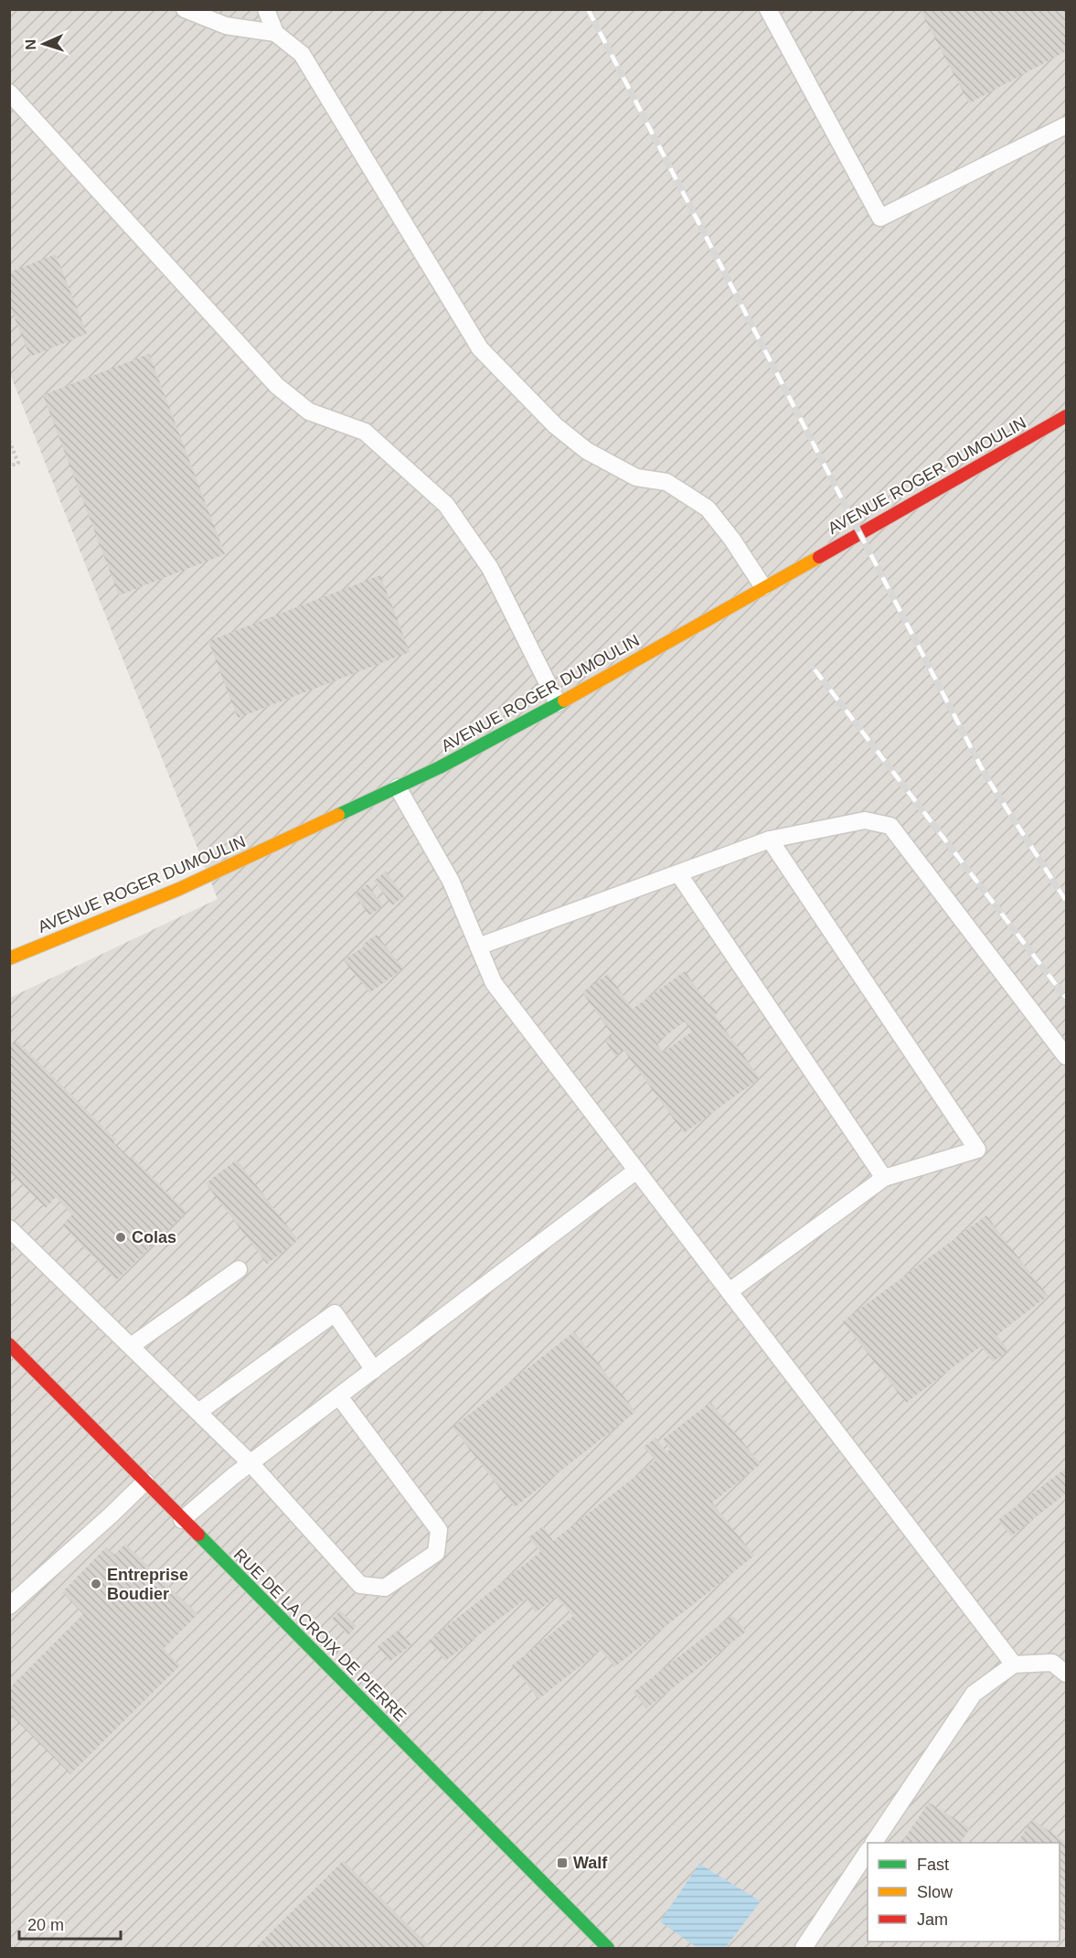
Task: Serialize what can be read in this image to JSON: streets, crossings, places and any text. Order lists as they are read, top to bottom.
{
  "streets": {
    "main road": ["AVENUE ROGER DUMOULIN", "RUE DE LA CROIX DE PIERRE"]
  },
  "places": {
    "other": ["Colas", "Entreprise Boudier"],
    "transit": ["Walf"]
  },
  "legend": ["Fast", "Slow", "Jam"],
  "scale_bar": "20 m",
  "north": "left"
}
